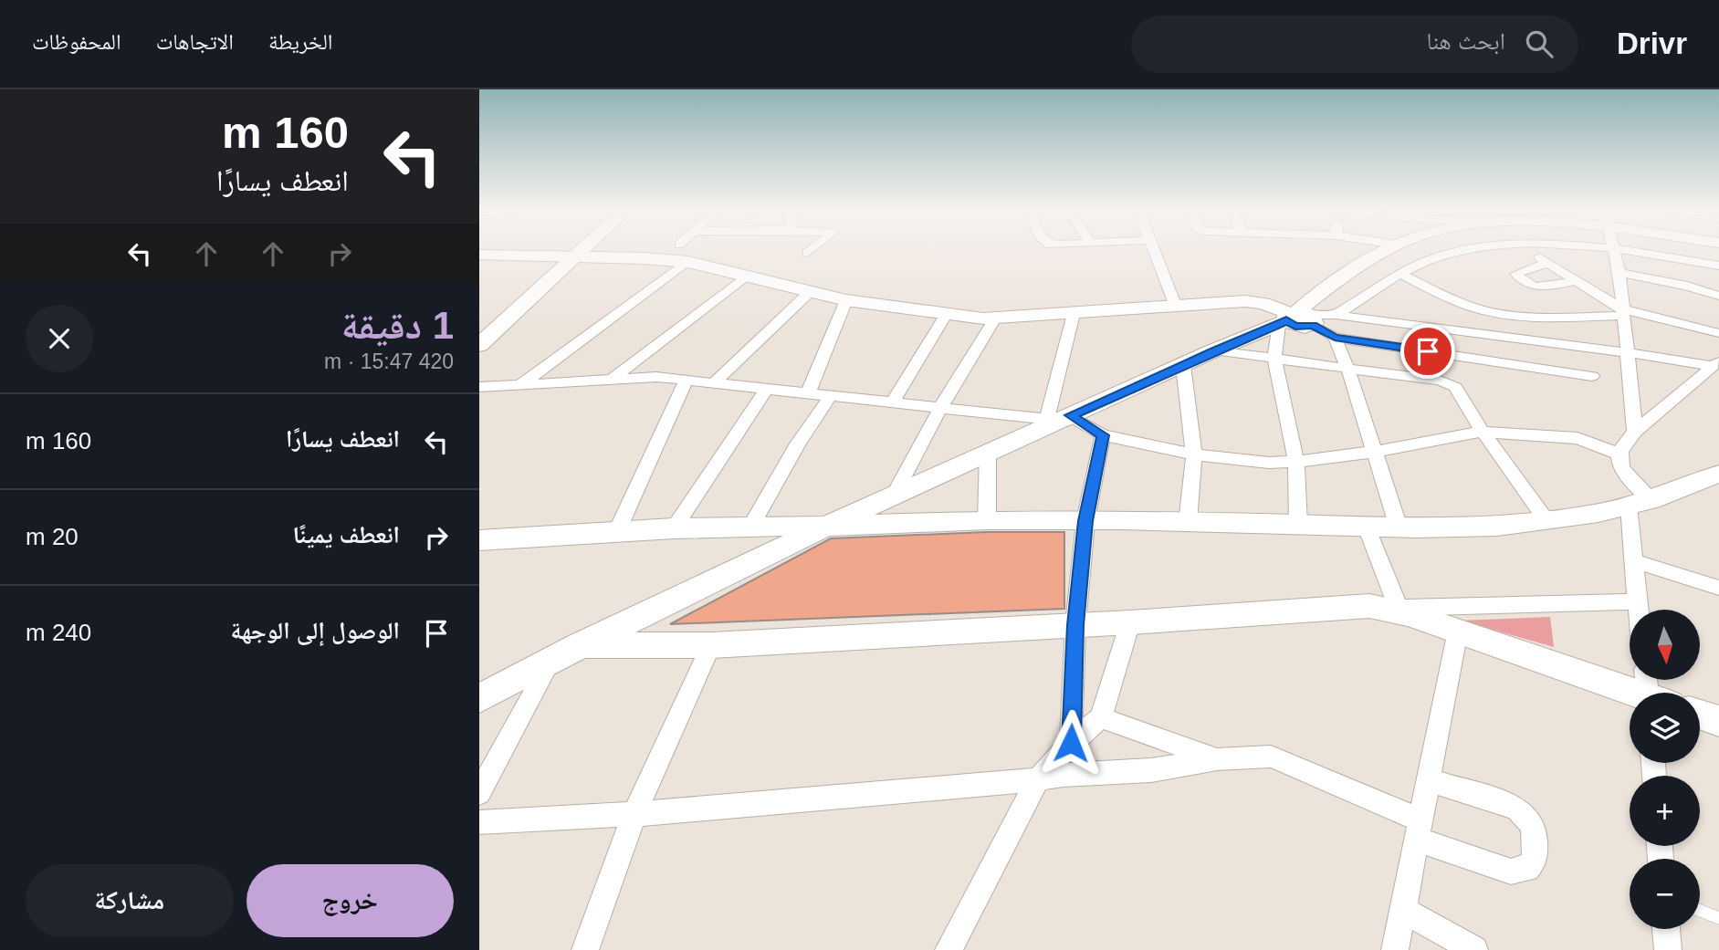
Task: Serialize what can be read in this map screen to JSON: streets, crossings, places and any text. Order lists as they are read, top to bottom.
{
  "north": "bottom",
  "page": {
    "header": "Drivr",
    "search": "ابحث هنا",
    "nav": ["الخريطة", "الاتجاهات", "المحفوظات"],
    "turn": ["160 m", "انعطف يسارًا"],
    "heading": ["1 دقيقة", "420 m · 15:47"],
    "list": [
      {
        "name": "انعطف يسارًا",
        "value": "160 m"
      },
      {
        "name": "انعطف يمينًا",
        "value": "20 m"
      },
      {
        "name": "الوصول إلى الوجهة",
        "value": "240 m"
      }
    ],
    "map_buttons": ["+", "−"],
    "buttons": ["خروج", "مشاركة"]
  }
}
